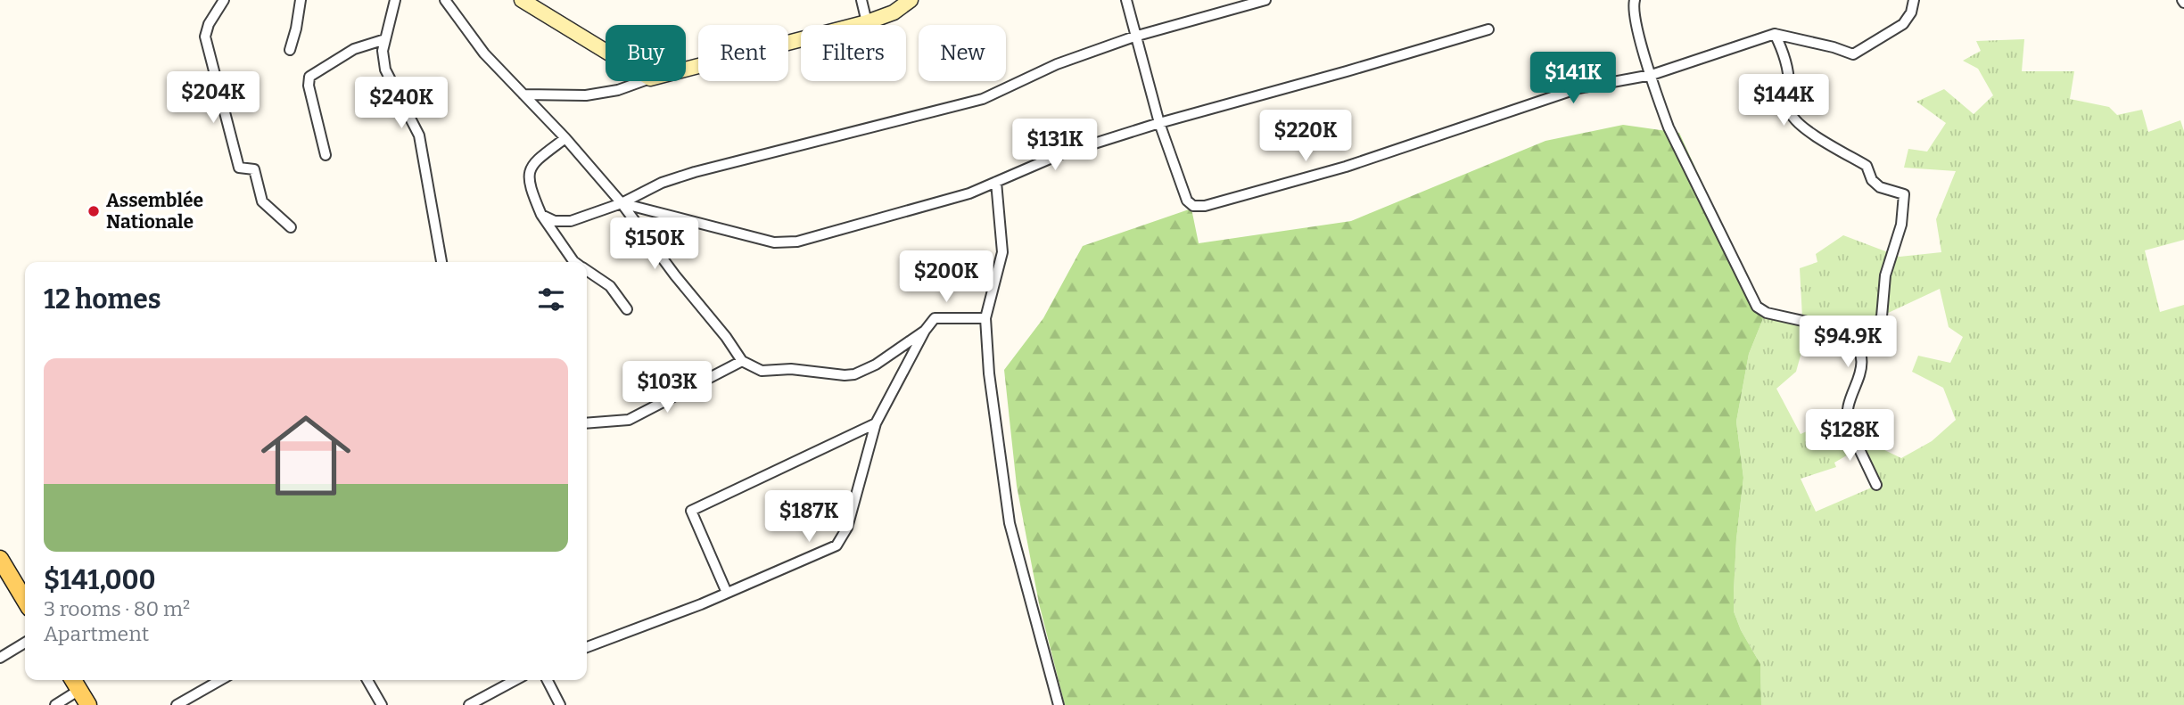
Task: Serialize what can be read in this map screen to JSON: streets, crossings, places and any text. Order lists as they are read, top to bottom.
{
  "places": ["Assemblée Nationale"],
  "page": {
    "chip": [
      "Buy",
      "Rent",
      "Filters",
      "New"
    ],
    "price": [
      "$141K",
      "$204K",
      "$144K",
      "$240K",
      "$220K",
      "$131K",
      "$150K",
      "$200K",
      "$94.9K",
      "$103K",
      "$128K",
      "$187K"
    ],
    "heading": "12 homes",
    "list": [
      {
        "name": "$141,000",
        "note": "3 rooms · 80 m² · Apartment"
      }
    ]
  }
}
